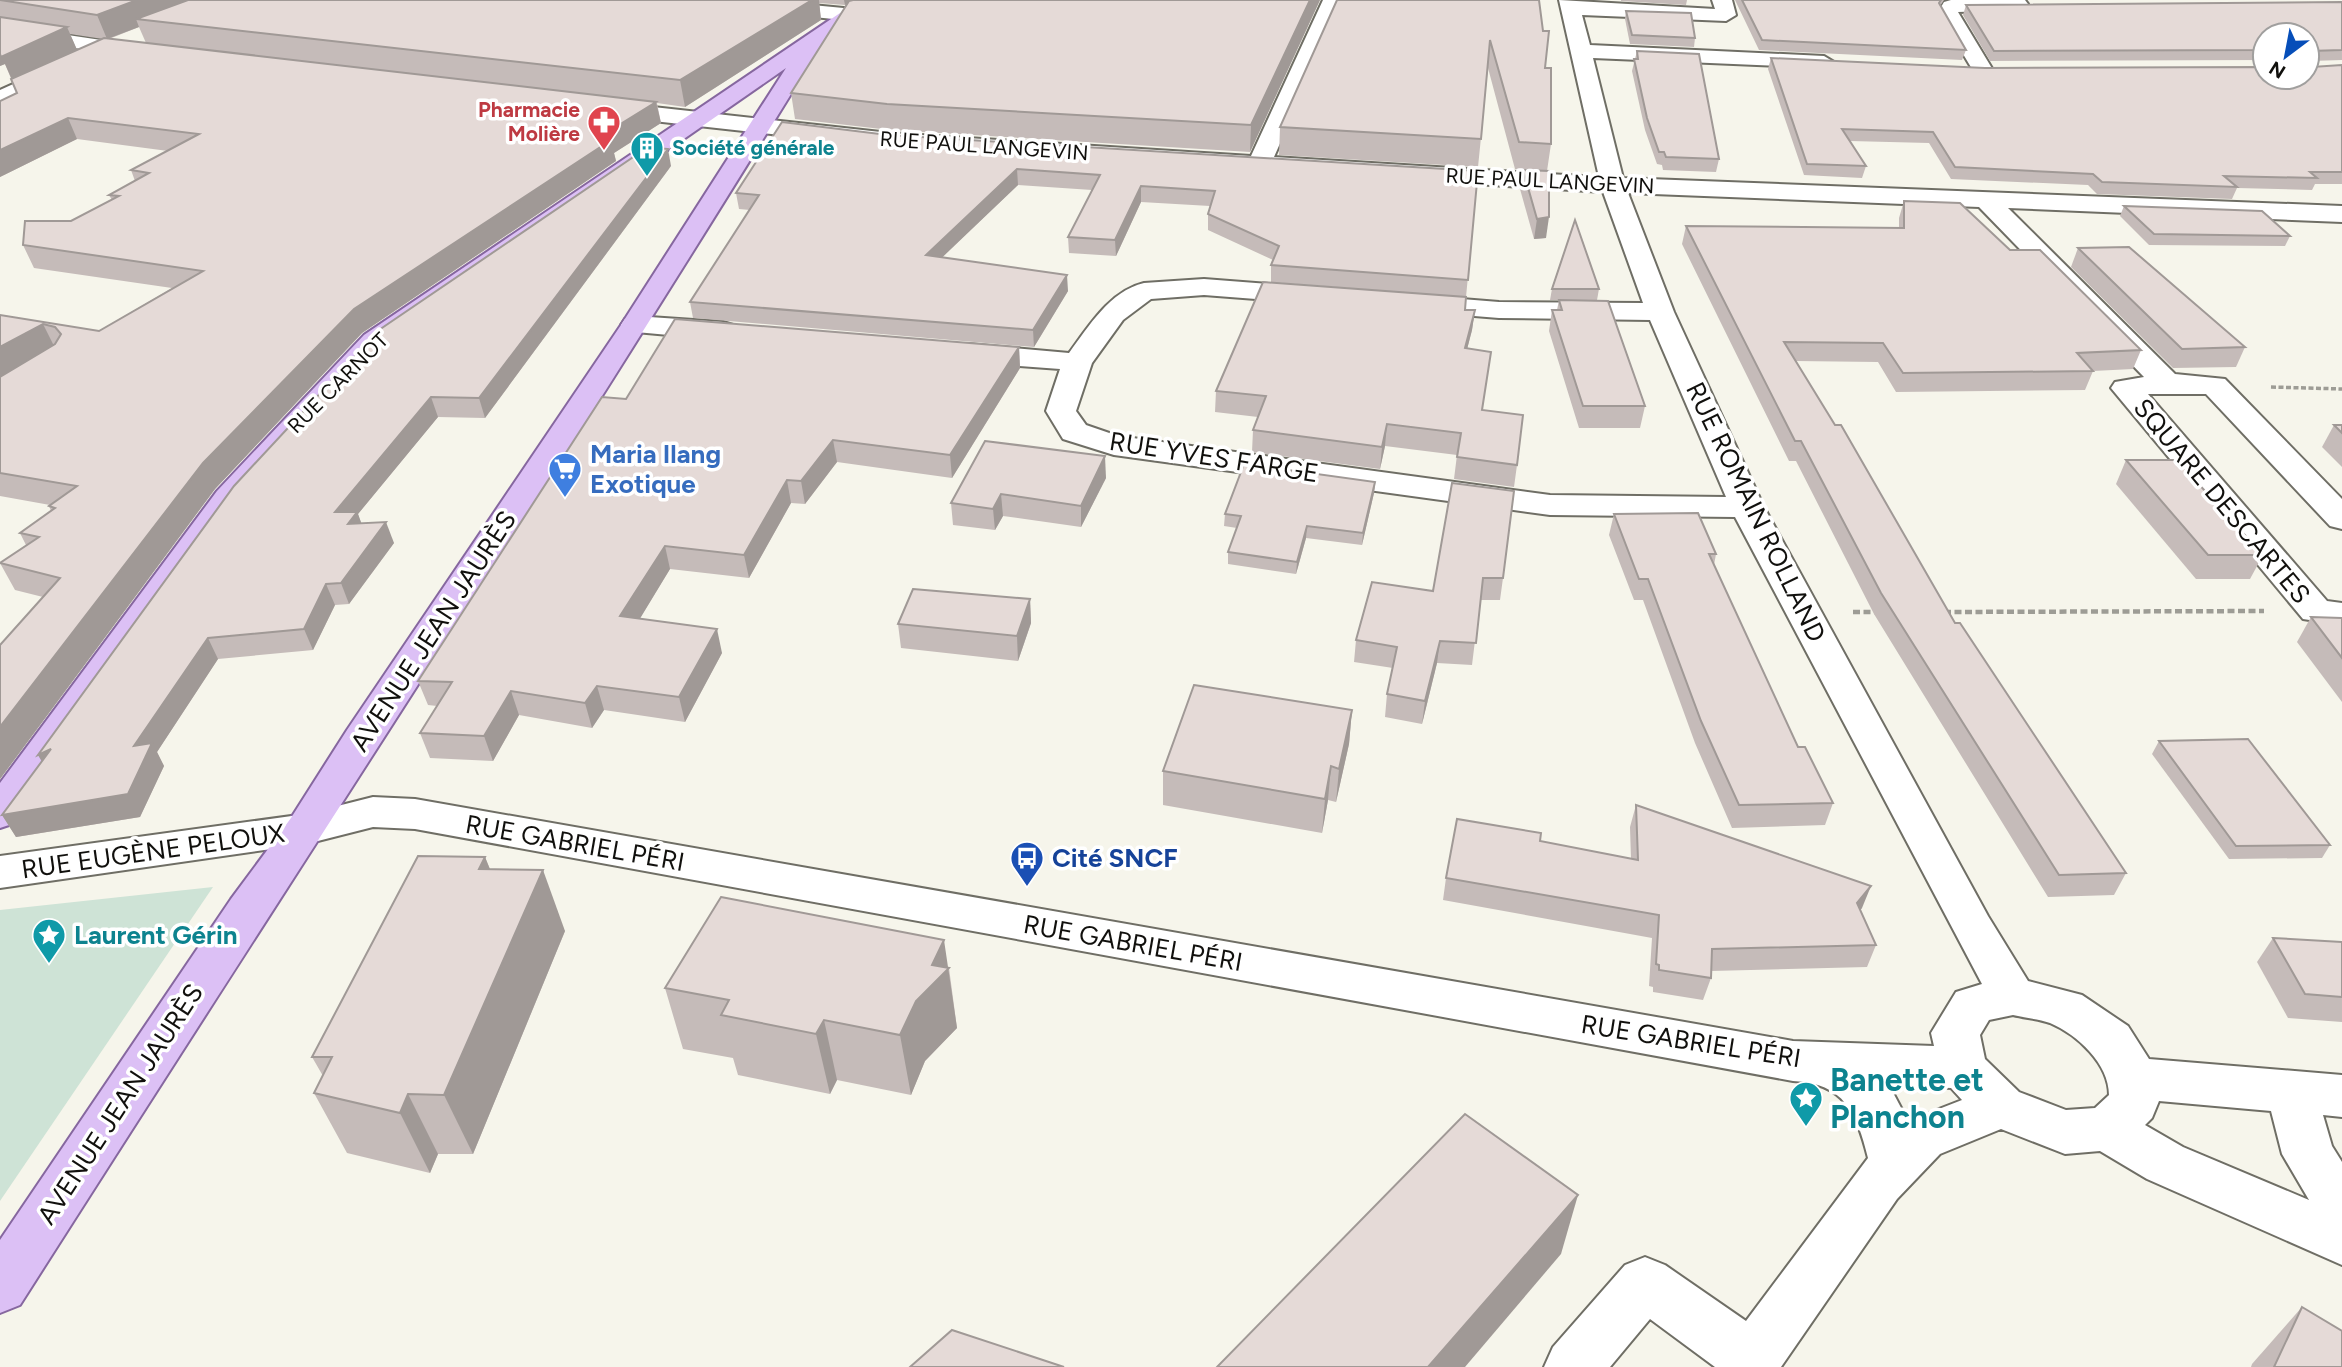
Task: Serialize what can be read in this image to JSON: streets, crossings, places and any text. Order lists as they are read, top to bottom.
{
  "streets": {
    "main road": ["RUE CARNOT", "AVENUE JEAN JAURÈS"],
    "street": [
      "RUE PAUL LANGEVIN",
      "RUE YVES FARGE",
      "SQUARE DESCARTES",
      "RUE ROMAIN ROLLAND",
      "RUE GABRIEL PÉRI",
      "RUE EUGÈNE PELOUX"
    ]
  },
  "crossings": [
    ["RUE PAUL LANGEVIN", "RUE CARNOT"],
    ["RUE PAUL LANGEVIN", "RUE ROMAIN ROLLAND"],
    ["RUE PAUL LANGEVIN", "AVENUE JEAN JAURÈS"],
    ["RUE CARNOT", "AVENUE JEAN JAURÈS"],
    ["RUE YVES FARGE", "RUE ROMAIN ROLLAND"],
    ["RUE ROMAIN ROLLAND", "RUE GABRIEL PÉRI"],
    ["AVENUE JEAN JAURÈS", "RUE GABRIEL PÉRI"],
    ["AVENUE JEAN JAURÈS", "RUE EUGÈNE PELOUX"],
    ["RUE GABRIEL PÉRI", "RUE EUGÈNE PELOUX"]
  ],
  "places": {
    "pharmacy": ["Pharmacie Molière"],
    "building": ["Société générale"],
    "supermarket": ["Maria Ilang Exotique"],
    "bus stop": ["Cité SNCF"],
    "place": ["Laurent Gérin", "Banette et Planchon"]
  },
  "north": "bottom left"
}
